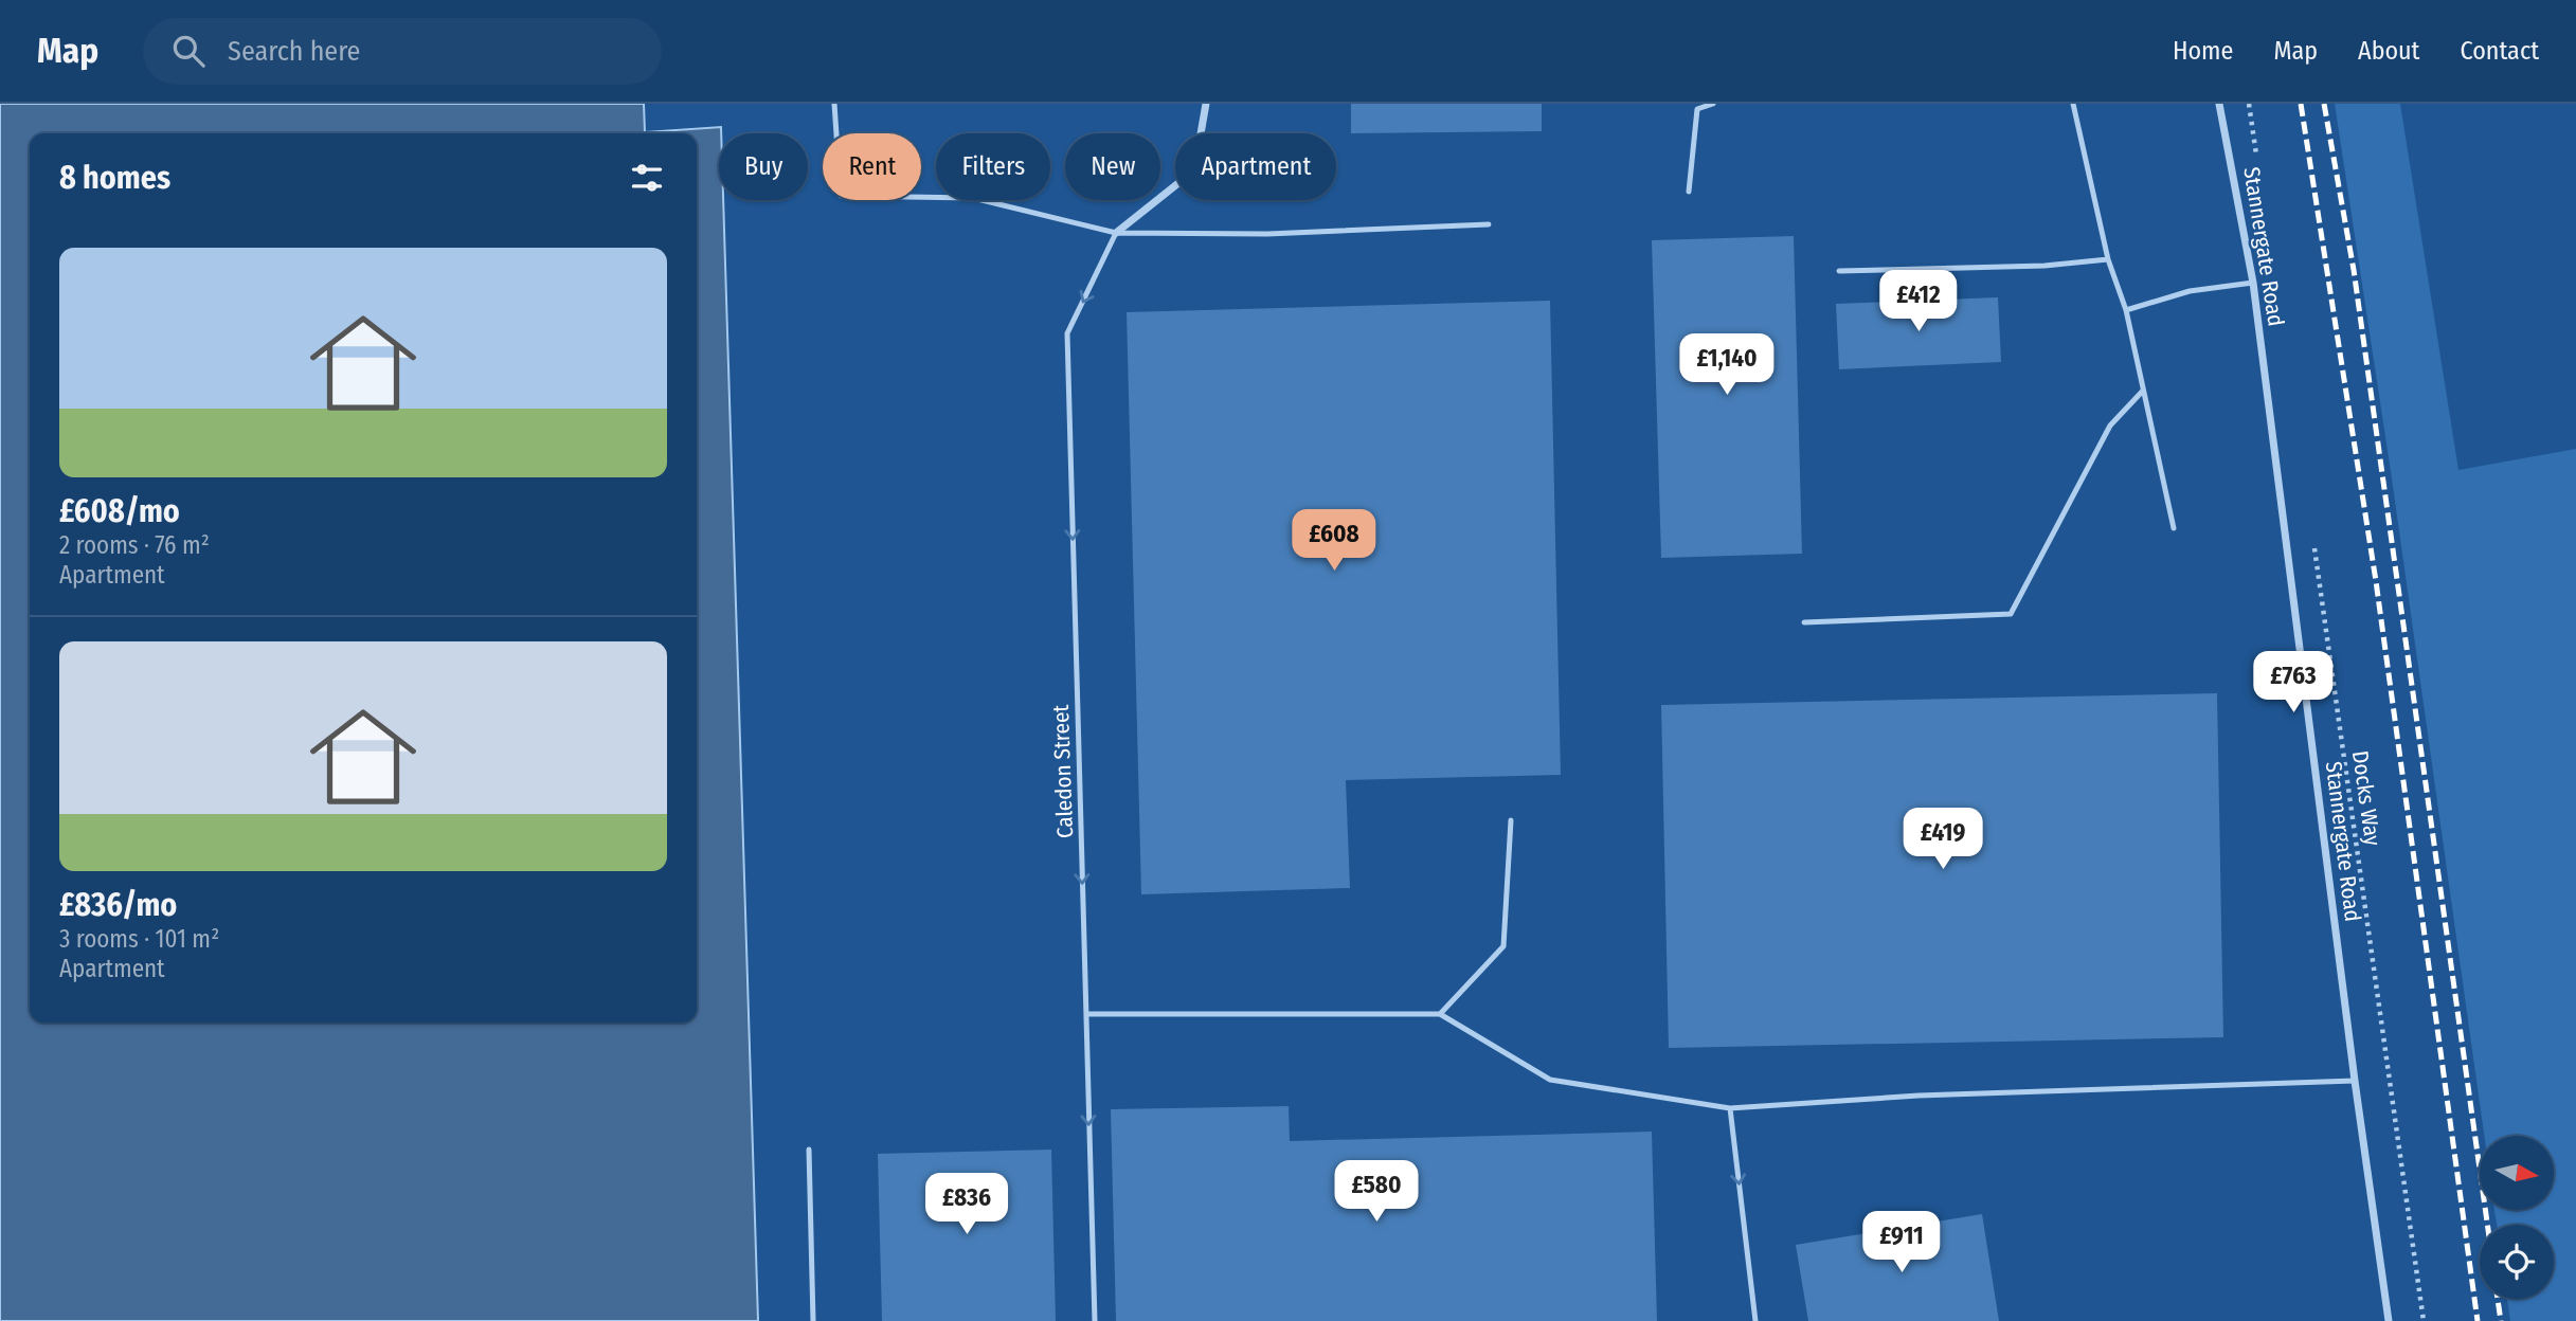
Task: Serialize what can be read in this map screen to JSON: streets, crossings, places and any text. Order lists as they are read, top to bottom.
{
  "streets": {
    "street": ["Stannergate Road"],
    "lane": ["Caledon Street"],
    "path": ["Docks Way"]
  },
  "one_way": ["Caledon Street"],
  "north": "right",
  "page": {
    "header": "Map",
    "search": "Search here",
    "nav": [
      "Home",
      "Map",
      "About",
      "Contact"
    ],
    "chip": [
      "Buy",
      "Rent",
      "Filters",
      "New",
      "Apartment"
    ],
    "heading": "8 homes",
    "list": [
      {
        "name": "£608/mo",
        "note": "2 rooms · 76 m² · Apartment"
      },
      {
        "name": "£836/mo",
        "note": "3 rooms · 101 m² · Apartment"
      }
    ],
    "price": [
      "£412",
      "£1,140",
      "£608",
      "£763",
      "£419",
      "£580",
      "£836",
      "£911"
    ]
  }
}
